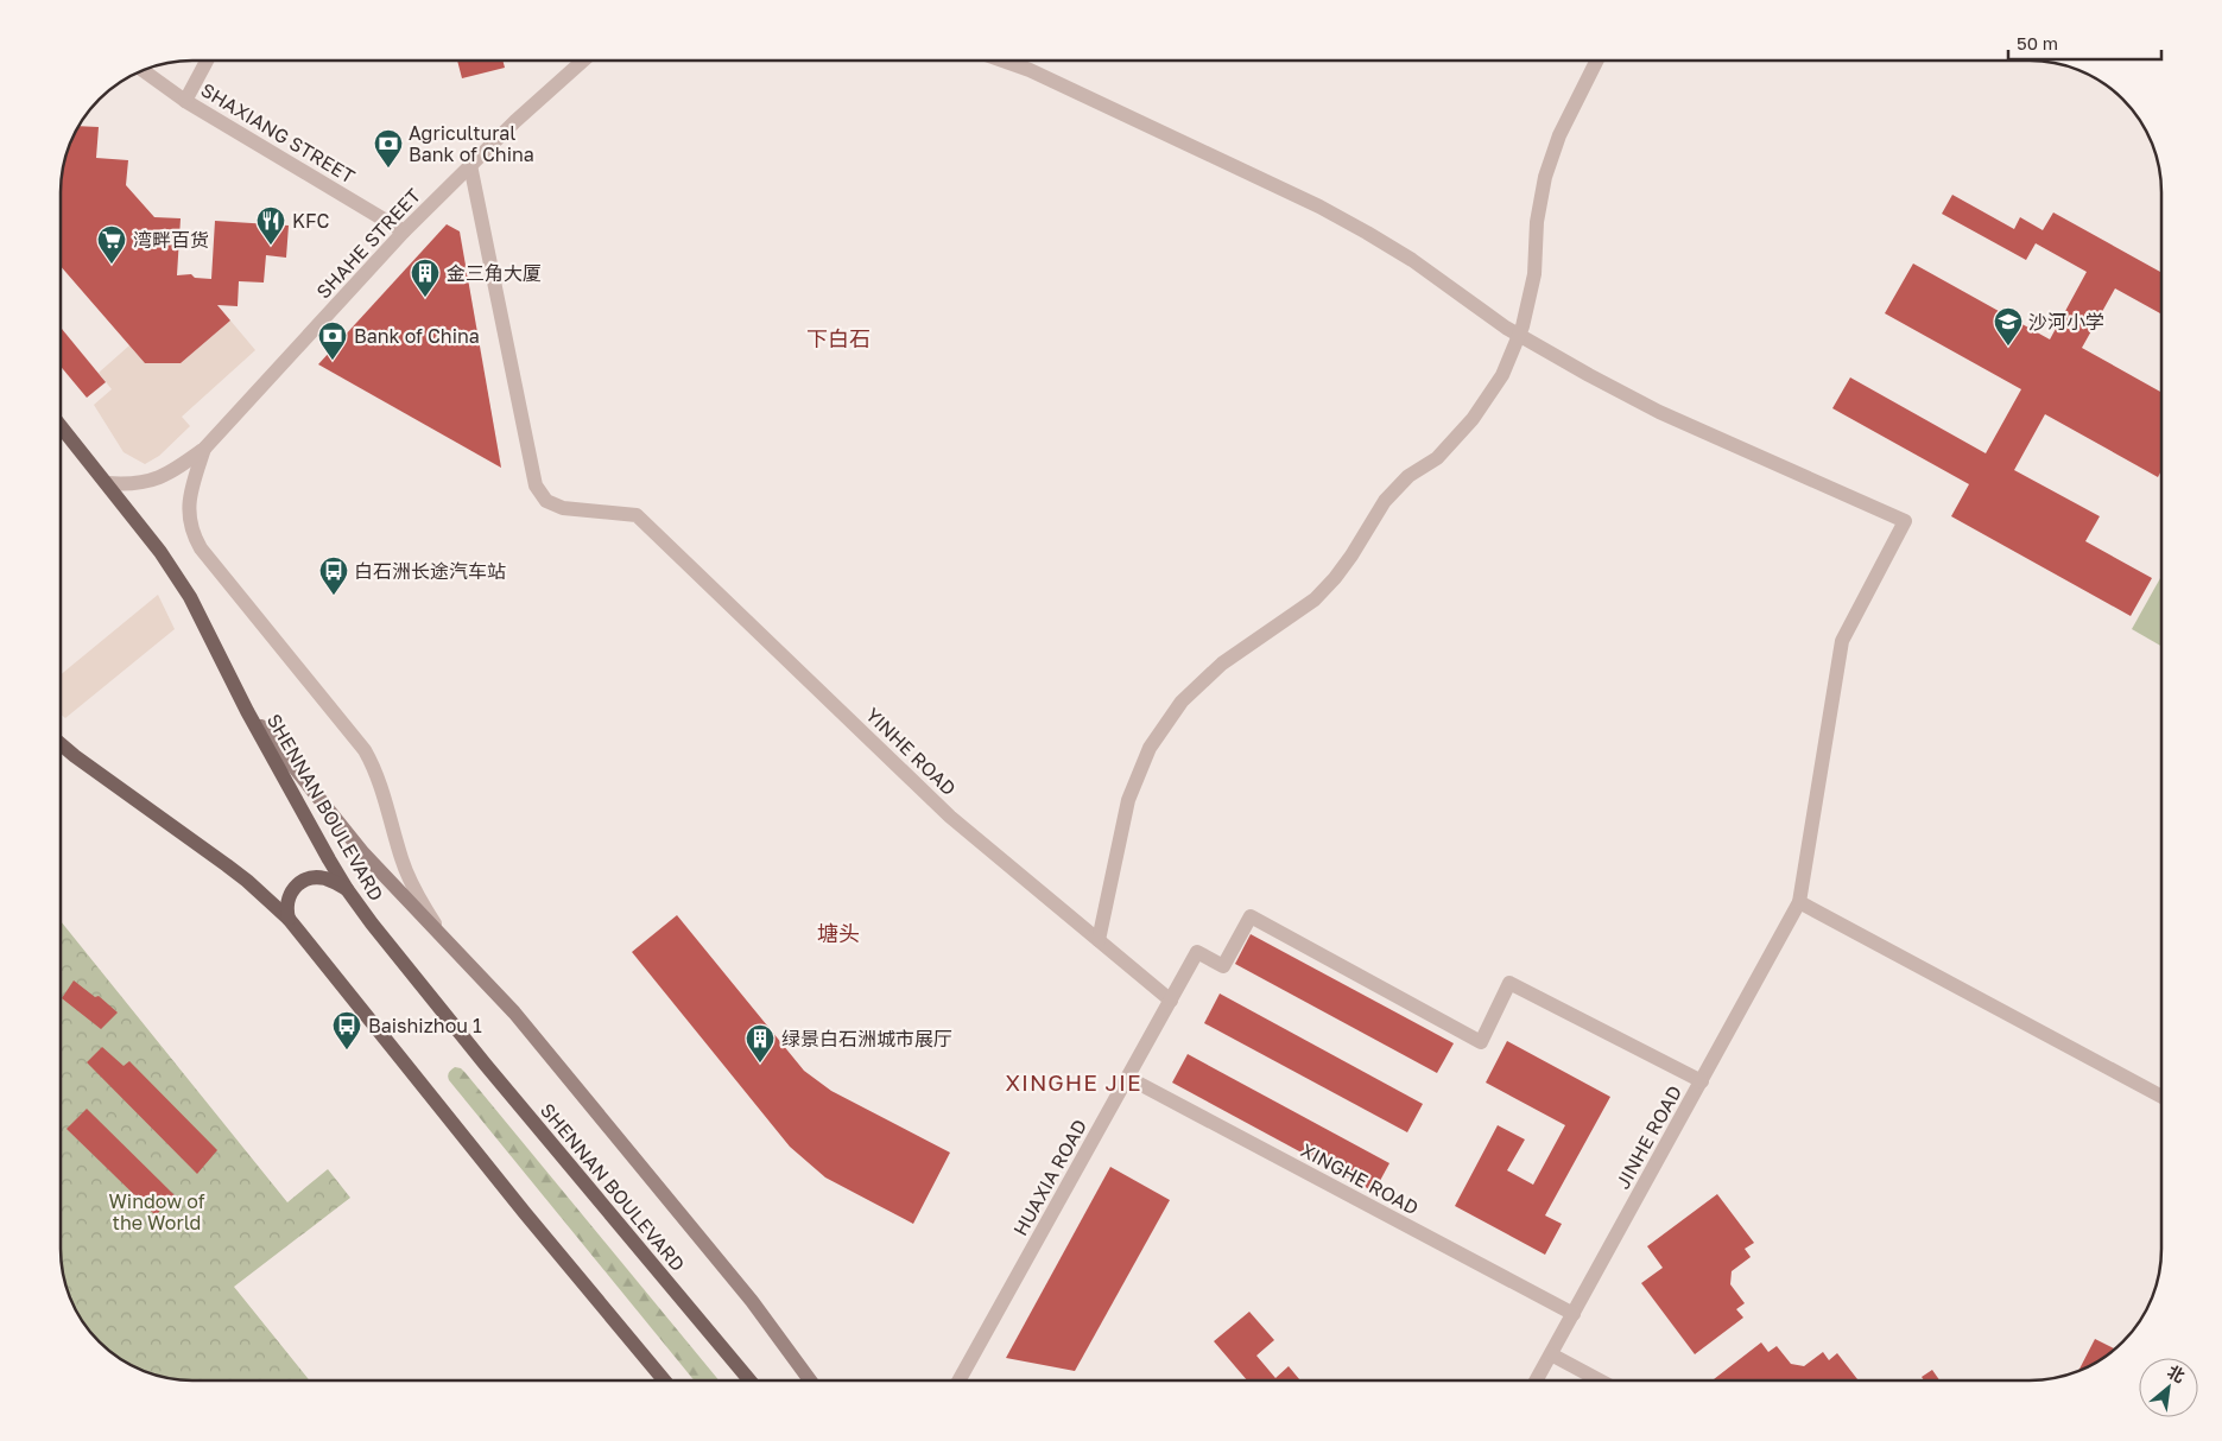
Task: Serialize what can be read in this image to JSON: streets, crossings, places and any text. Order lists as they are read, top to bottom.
{
  "streets": {
    "main road": ["SHENNAN BOULEVARD"],
    "street": [
      "SHAXIANG STREET",
      "SHAHE STREET",
      "YINHE ROAD",
      "JINHE ROAD",
      "HUAXIA ROAD",
      "XINGHE ROAD"
    ]
  },
  "crossings": [
    ["SHAXIANG STREET", "SHAHE STREET"],
    ["SHAHE STREET", "YINHE ROAD"],
    ["YINHE ROAD", "HUAXIA ROAD"],
    ["JINHE ROAD", "HUAXIA ROAD"],
    ["JINHE ROAD", "XINGHE ROAD"],
    ["HUAXIA ROAD", "XINGHE ROAD"]
  ],
  "districts": ["下白石", "塘头", "XINGHE JIE"],
  "parks": ["Window of the World"],
  "places": {
    "bank": ["Agricultural Bank of China", "Bank of China"],
    "restaurant": ["KFC"],
    "supermarket": ["湾畔百货"],
    "building": ["金三角大厦", "绿景白石洲城市展厅"],
    "school or university": ["沙河小学"],
    "bus stop": ["白石洲长途汽车站", "Baishizhou 1"]
  },
  "scale_bar": "50 m",
  "north": "top right"
}
